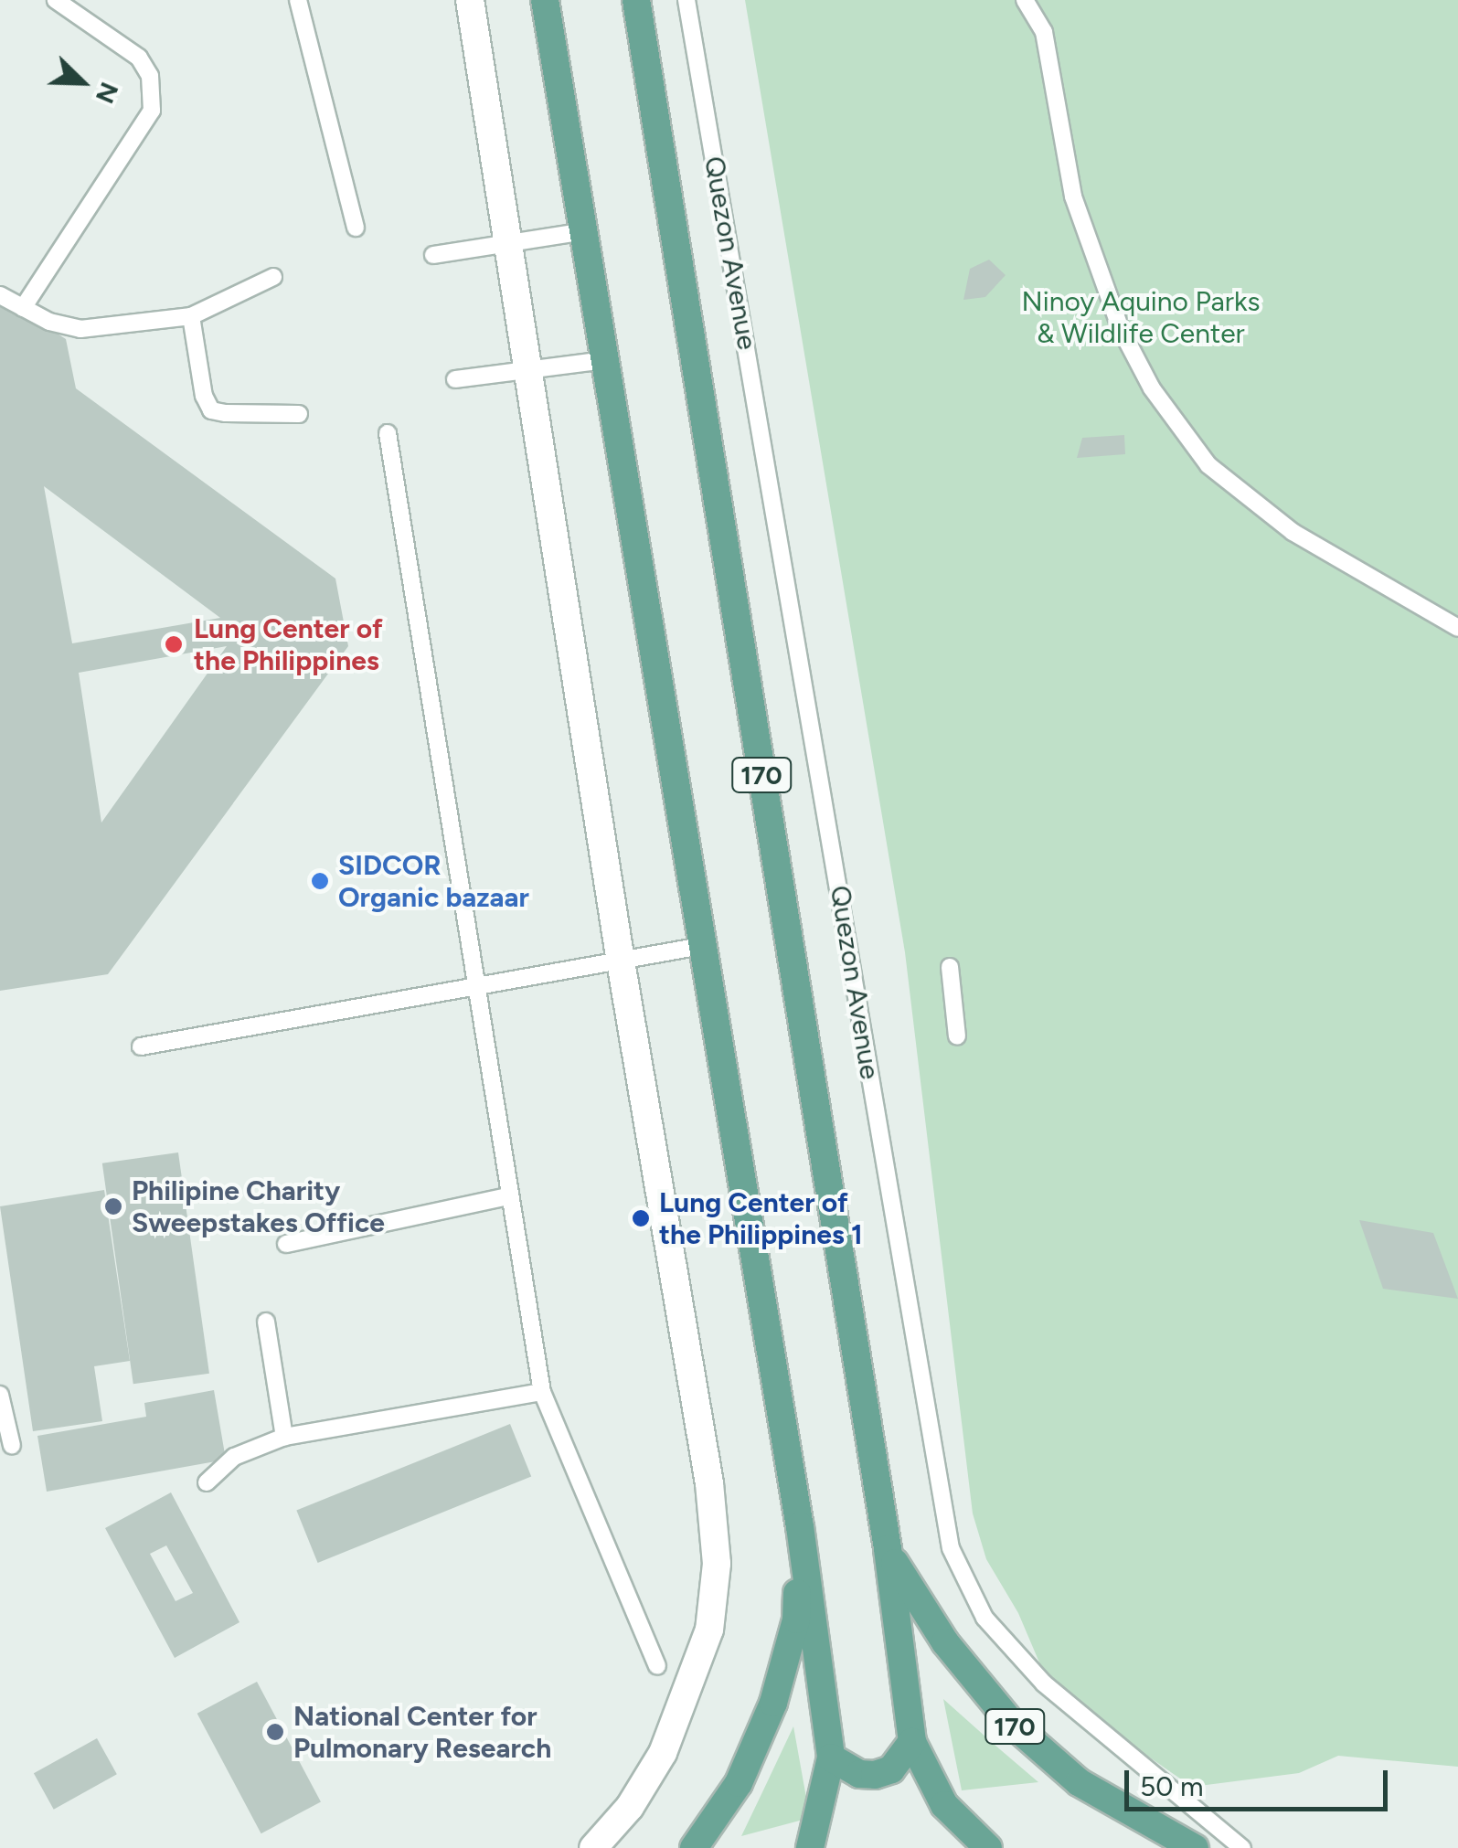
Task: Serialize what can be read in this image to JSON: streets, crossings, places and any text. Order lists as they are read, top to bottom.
{
  "streets": {
    "main road": ["Quezon Avenue", "170"]
  },
  "parks": ["Ninoy Aquino Parks & Wildlife Center"],
  "places": [
    "Lung Center of the Philippines",
    "SIDCOR Organic bazaar",
    "Philipine Charity Sweepstakes Office",
    "Lung Center of the Philippines 1",
    "National Center for Pulmonary Research"
  ],
  "scale_bar": "50 m",
  "north": "bottom right"
}
